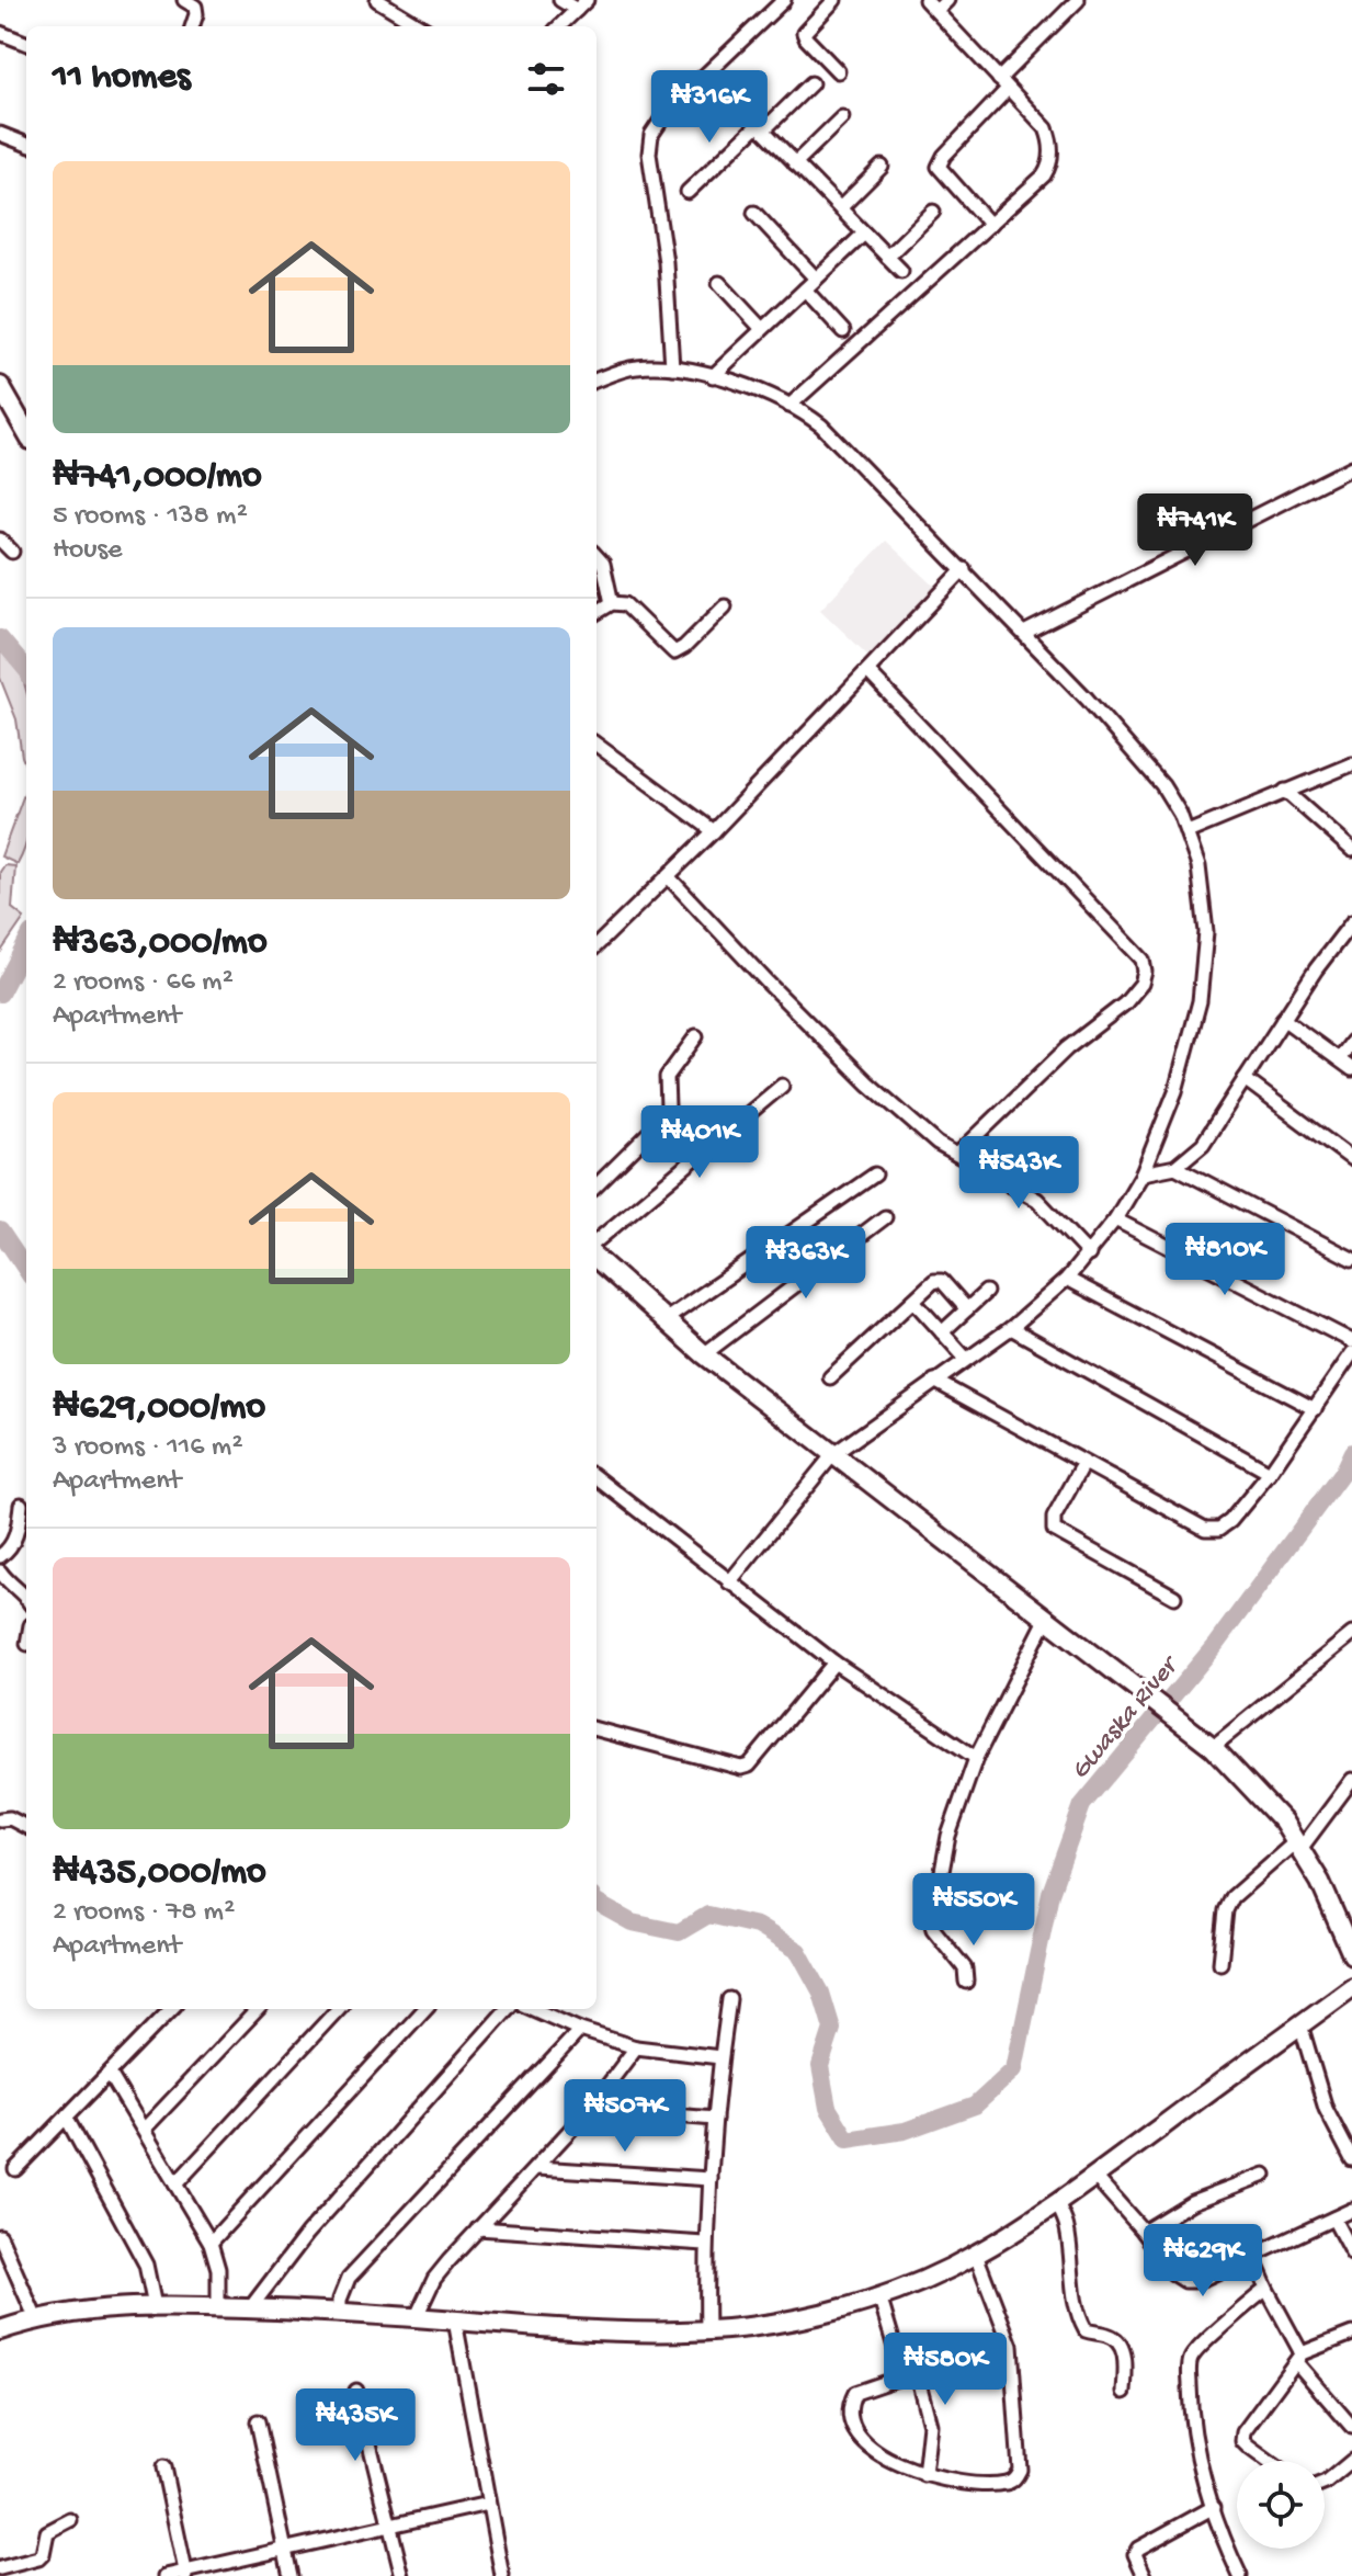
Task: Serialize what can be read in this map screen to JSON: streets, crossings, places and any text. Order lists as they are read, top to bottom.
{
  "water": ["Gwaska River"],
  "page": {
    "heading": "11 homes",
    "price": [
      "₦316K",
      "₦741K",
      "₦401K",
      "₦543K",
      "₦810K",
      "₦363K",
      "₦550K",
      "₦507K",
      "₦629K",
      "₦580K",
      "₦435K"
    ],
    "list": [
      {
        "name": "₦741,000/mo",
        "note": "5 rooms · 138 m² · House"
      },
      {
        "name": "₦363,000/mo",
        "note": "2 rooms · 66 m² · Apartment"
      },
      {
        "name": "₦629,000/mo",
        "note": "3 rooms · 116 m² · Apartment"
      },
      {
        "name": "₦435,000/mo",
        "note": "2 rooms · 78 m² · Apartment"
      }
    ]
  }
}
